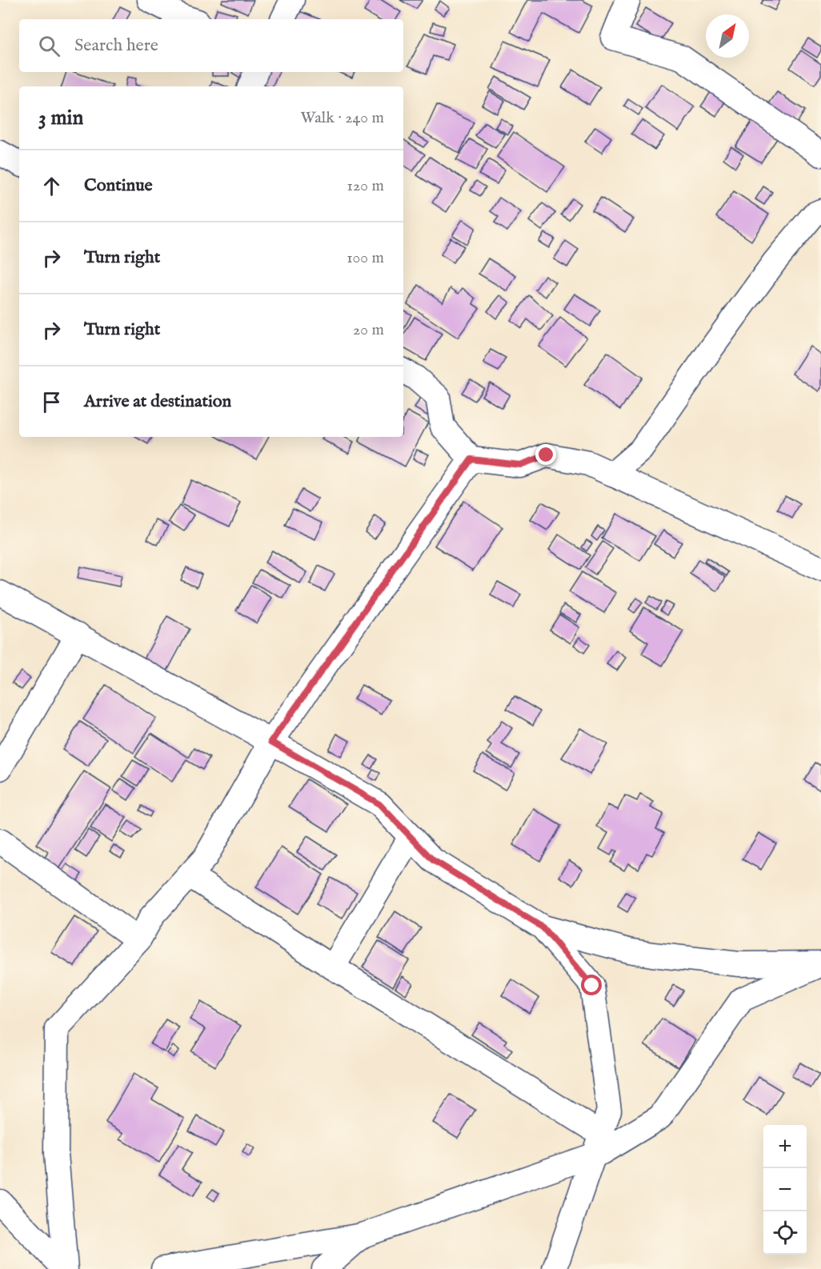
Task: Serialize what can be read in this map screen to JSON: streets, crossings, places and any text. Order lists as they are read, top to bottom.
{
  "north": "top right",
  "page": {
    "search": "Search here",
    "heading": ["3 min", "Walk · 240 m"],
    "list": [
      ["Continue", "120 m"],
      ["Turn right", "100 m"],
      ["Turn right", "20 m"],
      "Arrive at destination"
    ],
    "map_buttons": ["+", "−"]
  }
}
